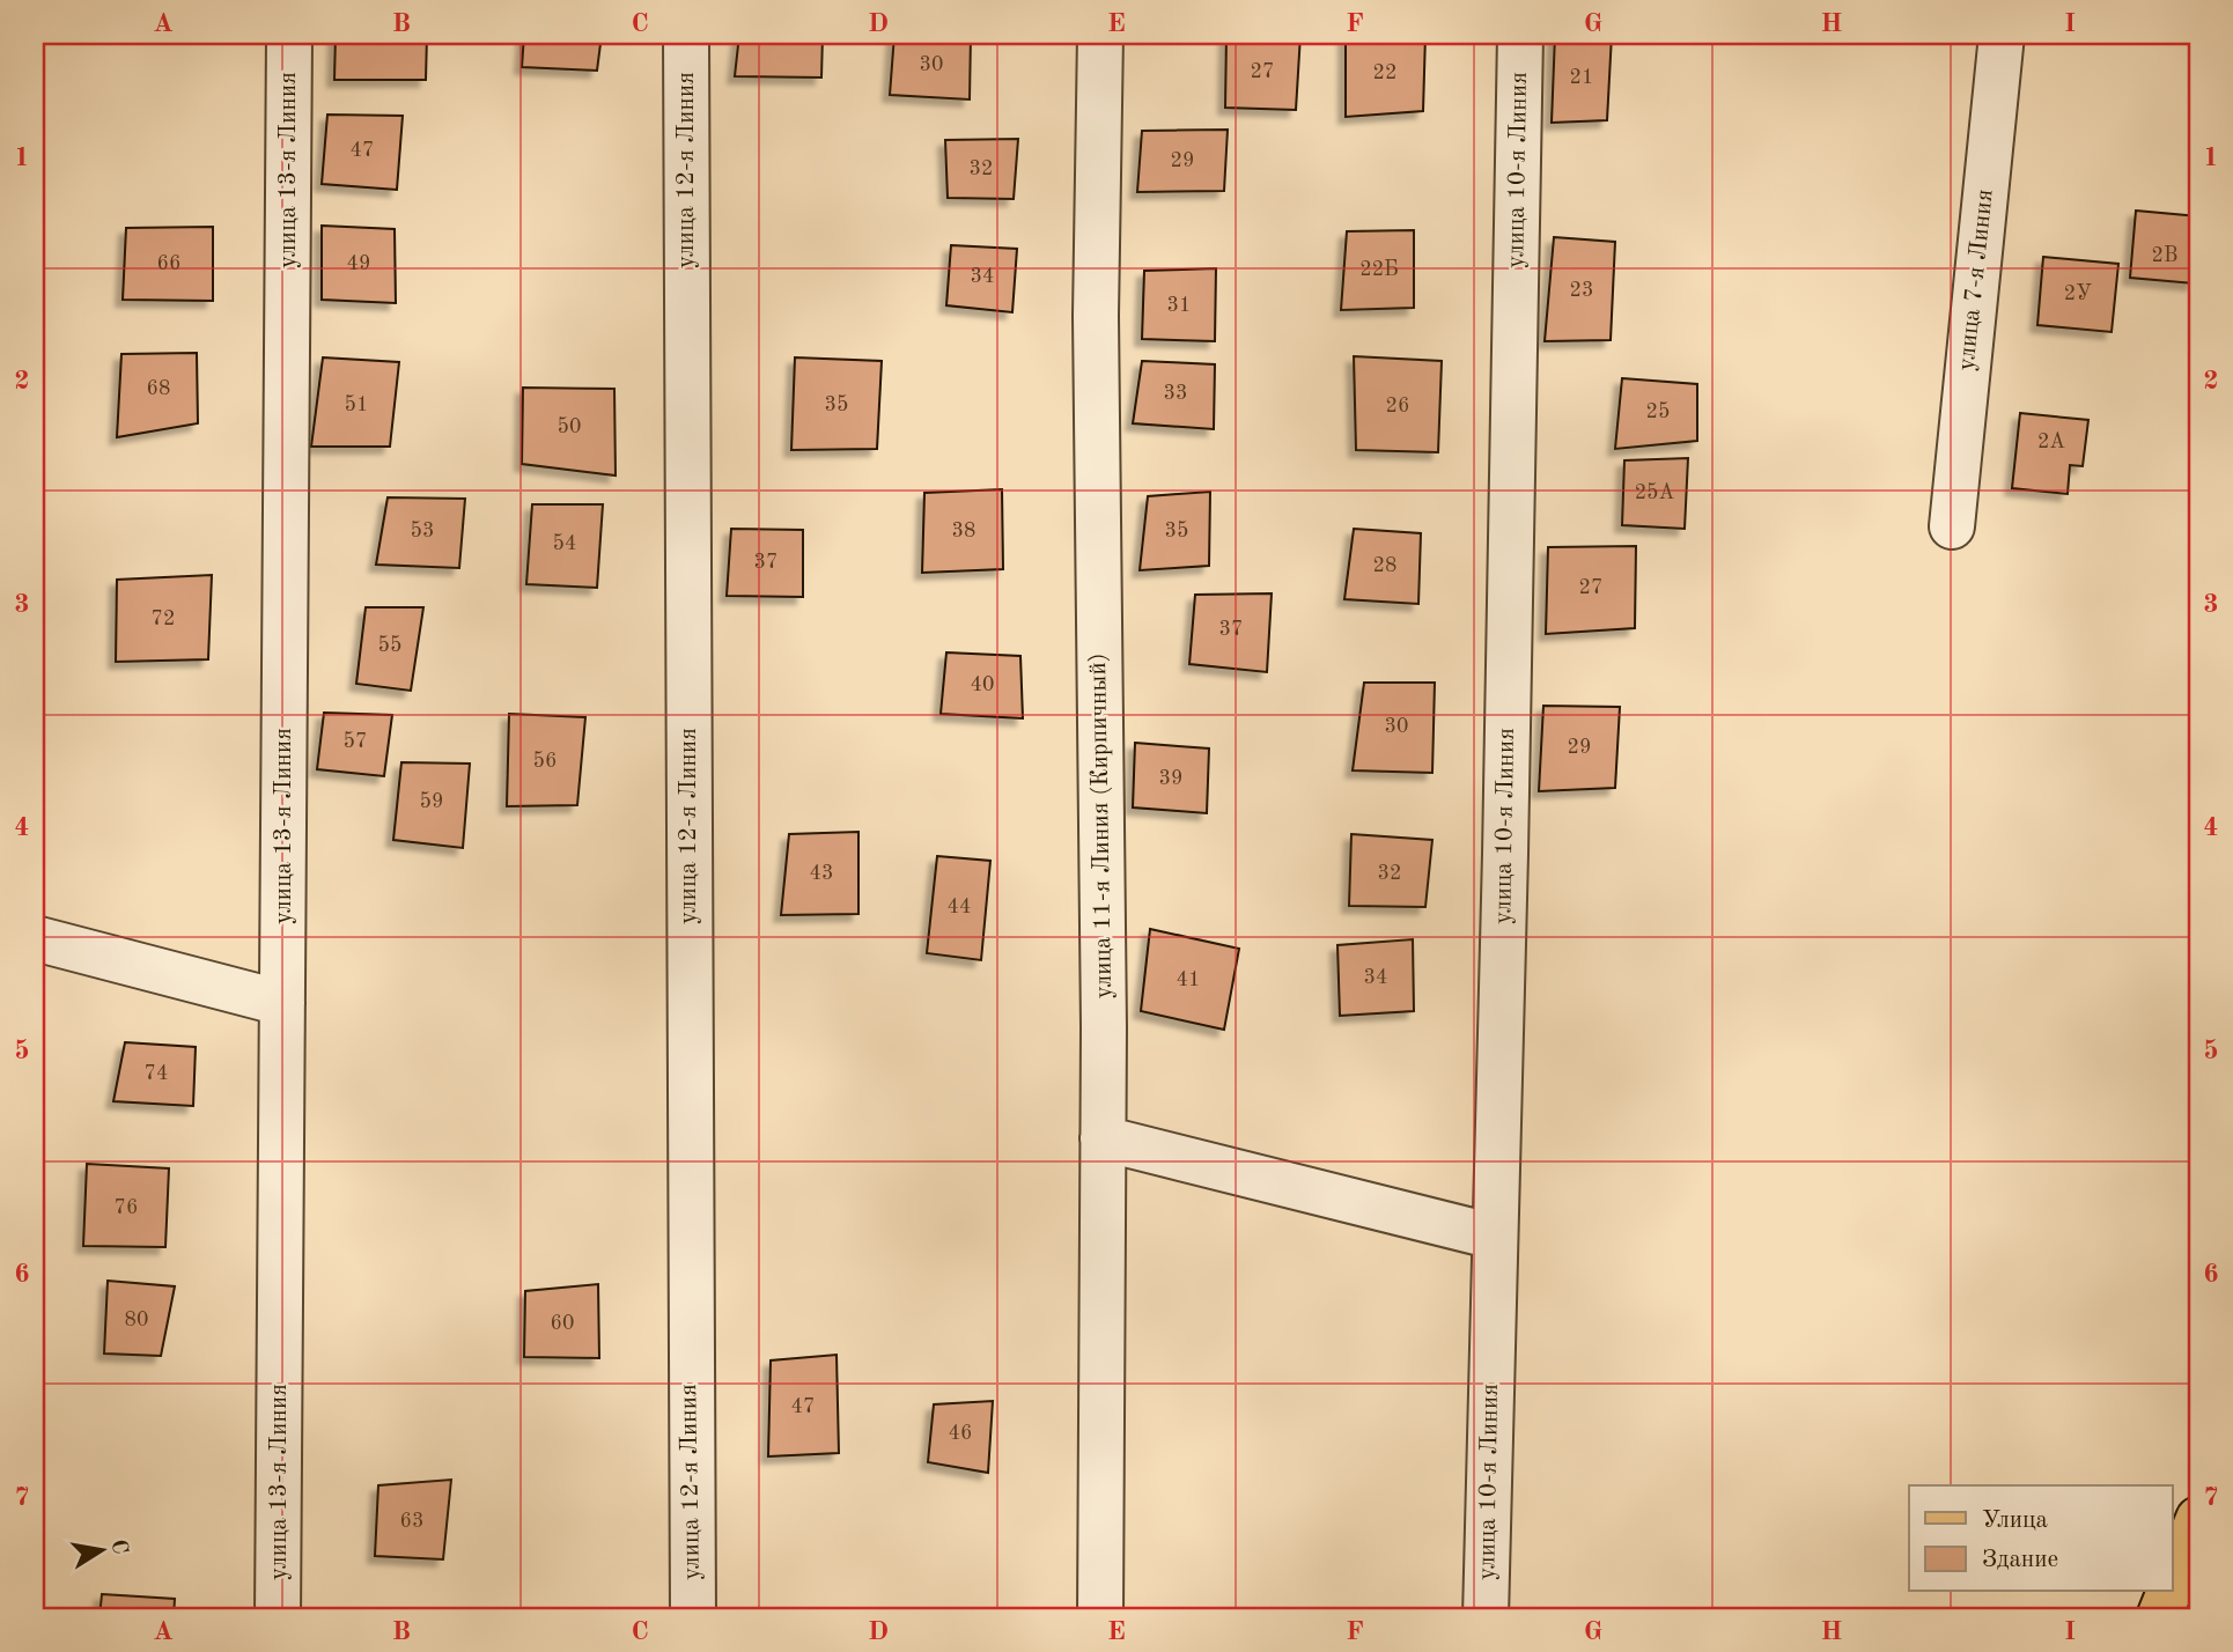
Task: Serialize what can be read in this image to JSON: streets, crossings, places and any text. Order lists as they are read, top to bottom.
{
  "streets": {
    "street": [
      "улица 13-я Линия",
      "улица 12-я Линия",
      "улица 10-я Линия",
      "улица 7-я Линия",
      "улица 11-я Линия (Кирпичный)"
    ]
  },
  "house_numbers": [
    "30",
    "27",
    "22",
    "21",
    "47",
    "29",
    "32",
    "2В",
    "66",
    "49",
    "22Б",
    "34",
    "23",
    "2У",
    "31",
    "68",
    "33",
    "51",
    "35",
    "26",
    "25",
    "50",
    "2А",
    "25А",
    "53",
    "38",
    "35",
    "54",
    "37",
    "28",
    "27",
    "72",
    "37",
    "55",
    "40",
    "30",
    "57",
    "29",
    "56",
    "39",
    "59",
    "43",
    "32",
    "44",
    "34",
    "41",
    "74",
    "76",
    "80",
    "60",
    "47",
    "46",
    "63"
  ],
  "legend": ["Улица", "Здание"],
  "north": "right",
  "grid": {
    "columns": [
      "A",
      "B",
      "C",
      "D",
      "E",
      "F",
      "G",
      "H",
      "I"
    ],
    "rows": [
      "1",
      "2",
      "3",
      "4",
      "5",
      "6",
      "7"
    ]
  }
}
